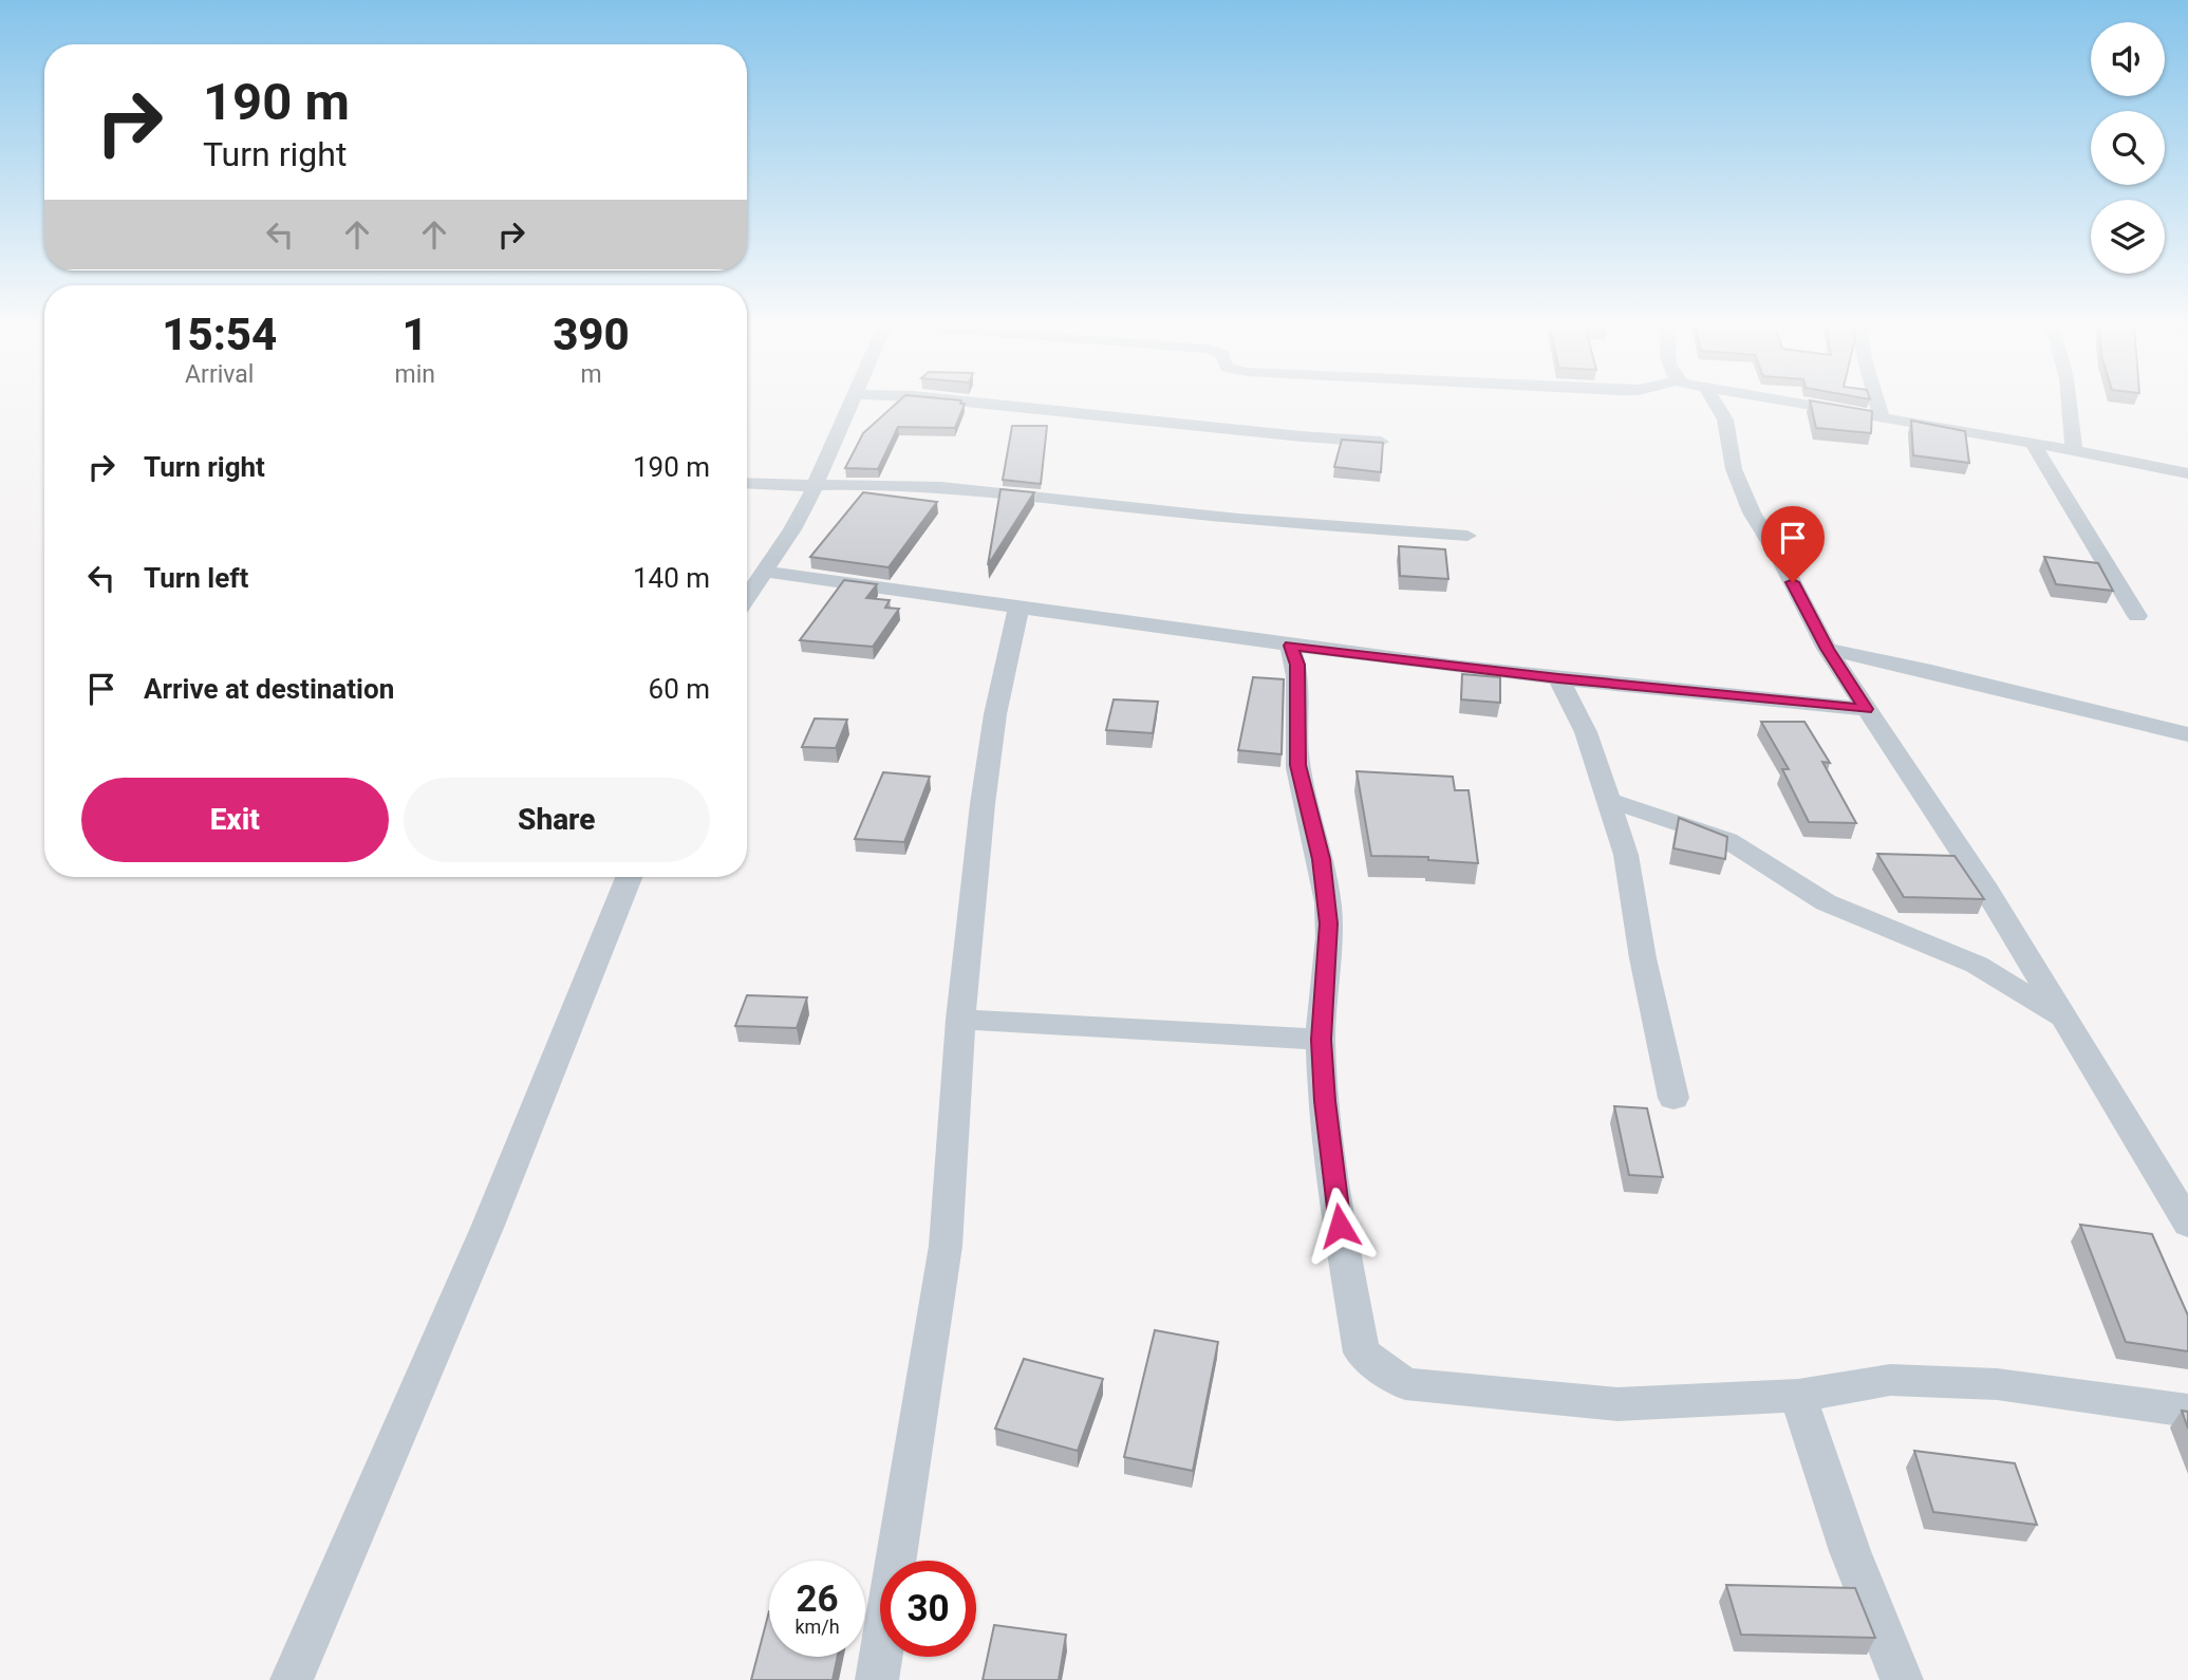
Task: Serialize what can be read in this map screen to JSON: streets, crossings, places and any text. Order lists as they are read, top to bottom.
{
  "page": {
    "turn": ["190 m", "Turn right"],
    "eta": [
      "15:54",
      "Arrival",
      "1",
      "min",
      "390",
      "m"
    ],
    "list": [
      {
        "name": "Turn right",
        "value": "190 m"
      },
      {
        "name": "Turn left",
        "value": "140 m"
      },
      {
        "name": "Arrive at destination",
        "value": "60 m"
      }
    ],
    "buttons": ["Exit", "Share"],
    "speed": "26 km/h",
    "limit": "30"
  }
}
